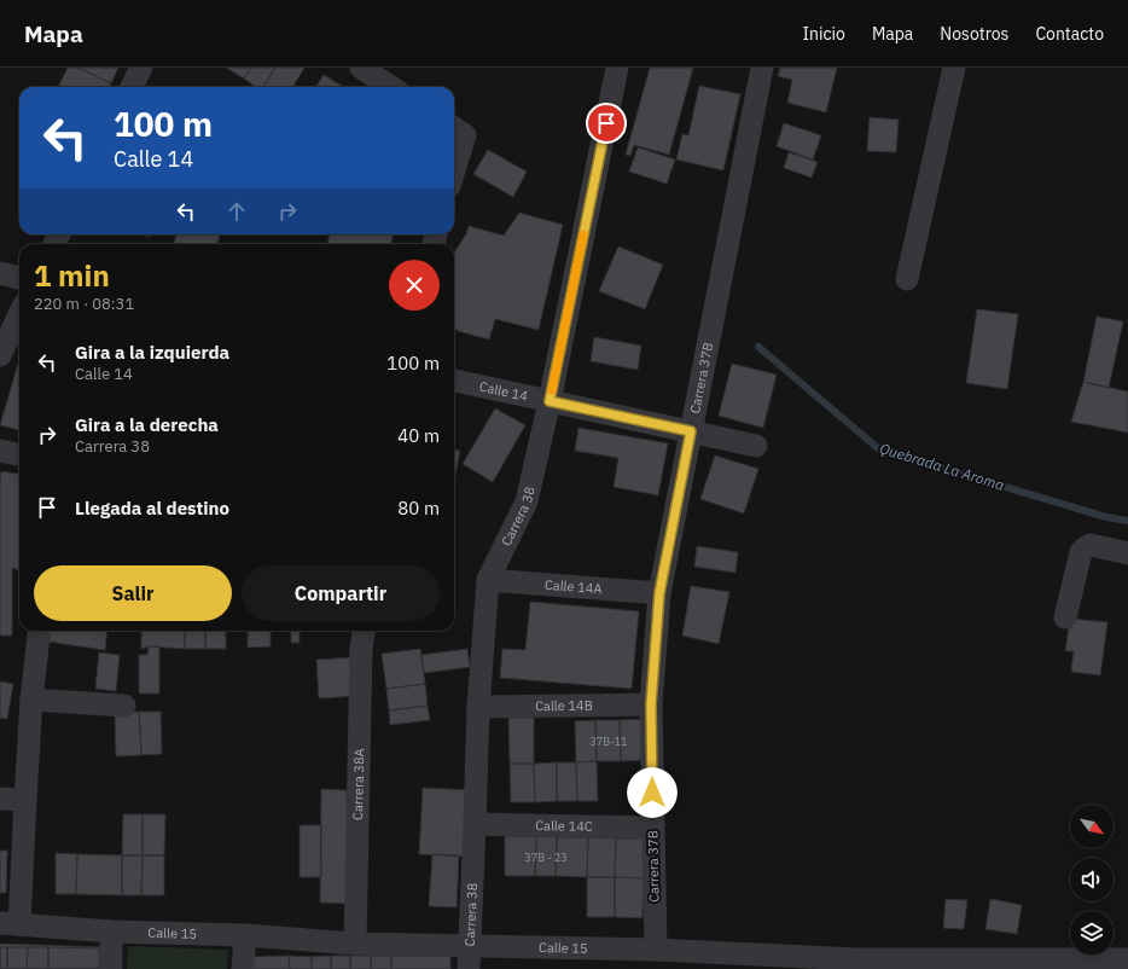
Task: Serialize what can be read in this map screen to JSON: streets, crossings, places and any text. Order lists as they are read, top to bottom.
{
  "streets": {
    "street": [
      "Carrera 37B",
      "Calle 14",
      "Carrera 38",
      "Calle 14A",
      "Calle 14B",
      "Carrera 38A",
      "Calle 14C",
      "Calle 15"
    ]
  },
  "crossings": [
    ["Carrera 37B", "Calle 14"],
    ["Carrera 37B", "Calle 14A"],
    ["Carrera 37B", "Calle 14B"],
    ["Carrera 37B", "Calle 14C"],
    ["Carrera 37B", "Calle 15"],
    ["Calle 14", "Carrera 38"],
    ["Carrera 38", "Calle 14A"],
    ["Carrera 38", "Calle 14B"],
    ["Carrera 38", "Calle 14C"],
    ["Carrera 38", "Calle 15"],
    ["Carrera 38A", "Calle 15"]
  ],
  "water": ["Quebrada La Aroma"],
  "house_numbers": ["37B-11", "37B - 23"],
  "north": "bottom right",
  "page": {
    "header": "Mapa",
    "nav": [
      "Inicio",
      "Mapa",
      "Nosotros",
      "Contacto"
    ],
    "turn": ["100 m", "Calle 14"],
    "heading": ["1 min", "220 m · 08:31"],
    "list": [
      {
        "name": "Gira a la izquierda",
        "note": "Calle 14",
        "value": "100 m"
      },
      {
        "name": "Gira a la derecha",
        "note": "Carrera 38",
        "value": "40 m"
      },
      {
        "name": "Llegada al destino",
        "value": "80 m"
      }
    ],
    "buttons": ["Salir", "Compartir"]
  }
}
